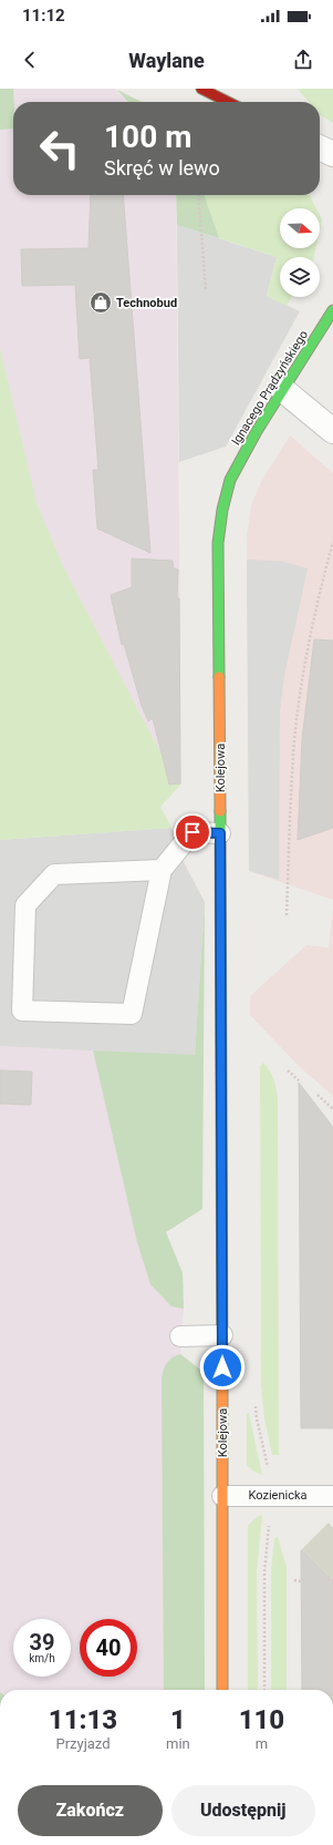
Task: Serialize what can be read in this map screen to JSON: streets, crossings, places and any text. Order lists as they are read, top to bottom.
{
  "streets": {
    "street": ["Ignacego Prądzyńskiego", "Kolejowa"],
    "lane": ["Kozienicka"]
  },
  "crossings": [
    ["Ignacego Prądzyńskiego", "Kolejowa"],
    ["Kolejowa", "Kozienicka"]
  ],
  "places": {
    "shop": ["Technobud"]
  },
  "north": "right",
  "page": {
    "status": "11:12",
    "header": "Waylane",
    "turn": ["100 m", "Skręć w lewo"],
    "speed": "39 km/h",
    "limit": "40",
    "eta": [
      "11:13",
      "Przyjazd",
      "1",
      "min",
      "110",
      "m"
    ],
    "buttons": ["Zakończ", "Udostępnij"]
  }
}
